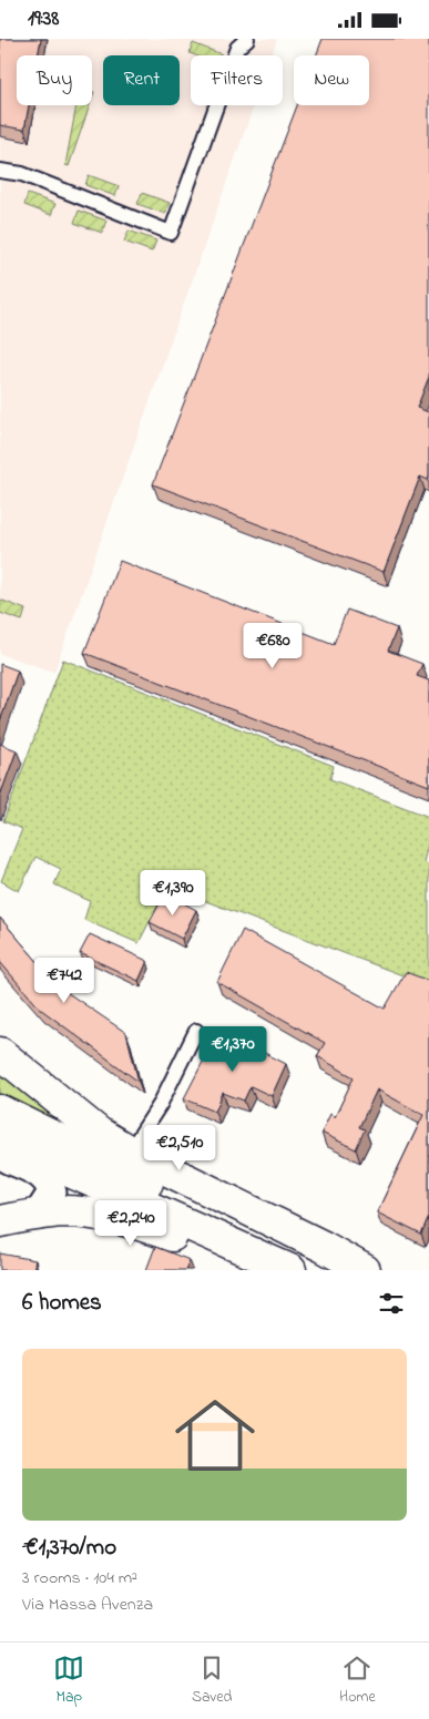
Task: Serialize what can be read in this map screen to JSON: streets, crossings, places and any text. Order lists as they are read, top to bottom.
{
  "page": {
    "status": "19:38",
    "chip": [
      "Buy",
      "Rent",
      "Filters",
      "New"
    ],
    "price": [
      "€680",
      "€1,390",
      "€742",
      "€1,370",
      "€2,510",
      "€2,240"
    ],
    "heading": "6 homes",
    "list": [
      {
        "name": "€1,370/mo",
        "note": "3 rooms · 104 m² · Via Massa Avenza"
      }
    ],
    "tabs": ["Map", "Saved", "Home"]
  }
}
